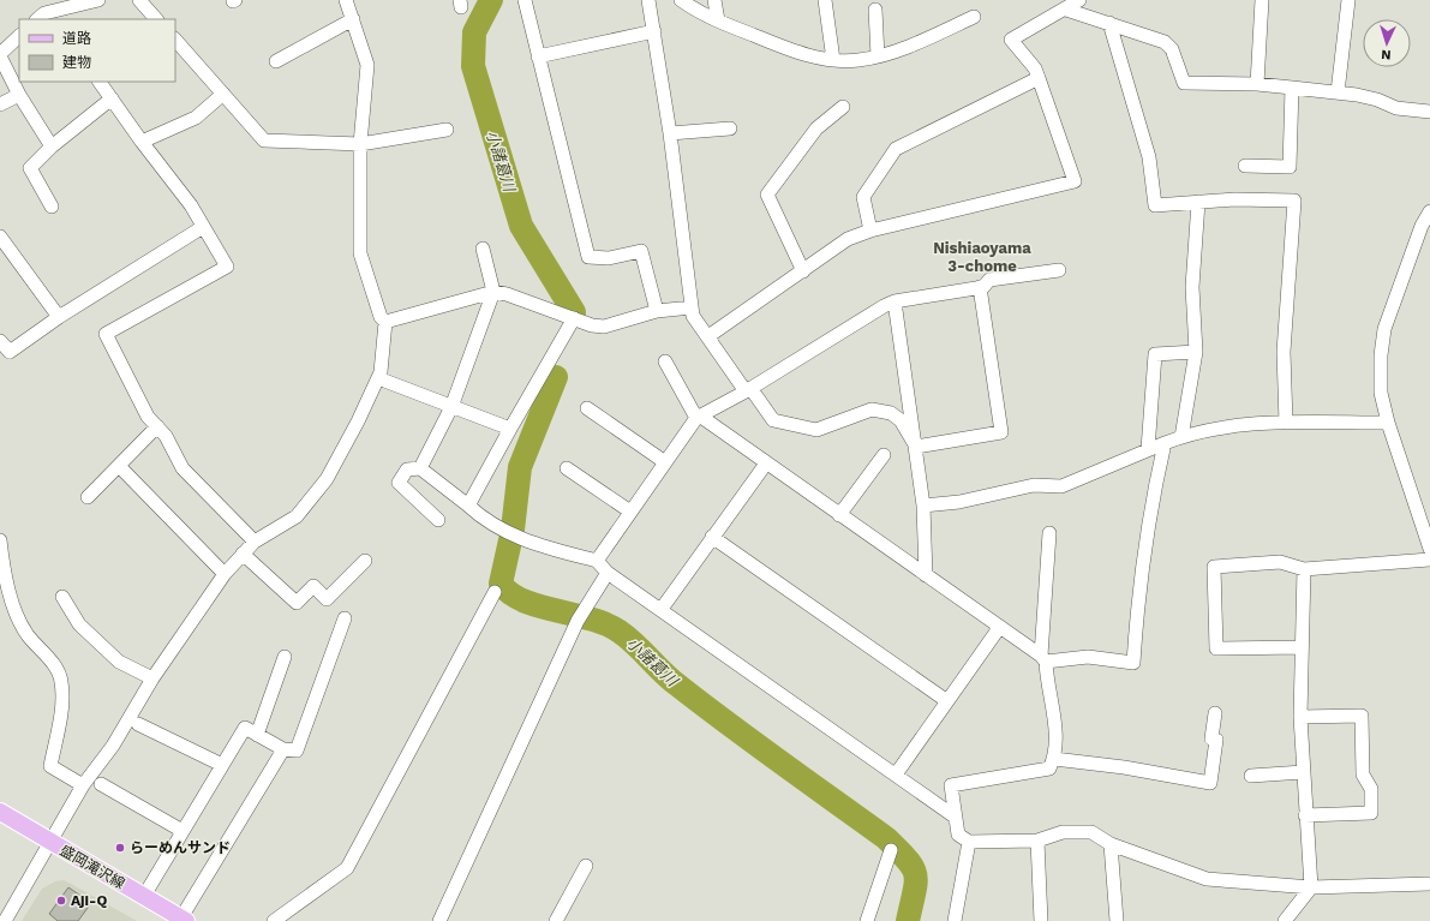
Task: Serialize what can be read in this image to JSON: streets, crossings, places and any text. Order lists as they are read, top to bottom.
{
  "streets": {
    "main road": ["盛岡滝沢線"]
  },
  "districts": ["Nishiaoyama 3-chome"],
  "water": ["小諸葛川"],
  "places": ["らーめんサンド", "Aji-Q"],
  "legend": ["道路", "建物"],
  "north": "bottom"
}
